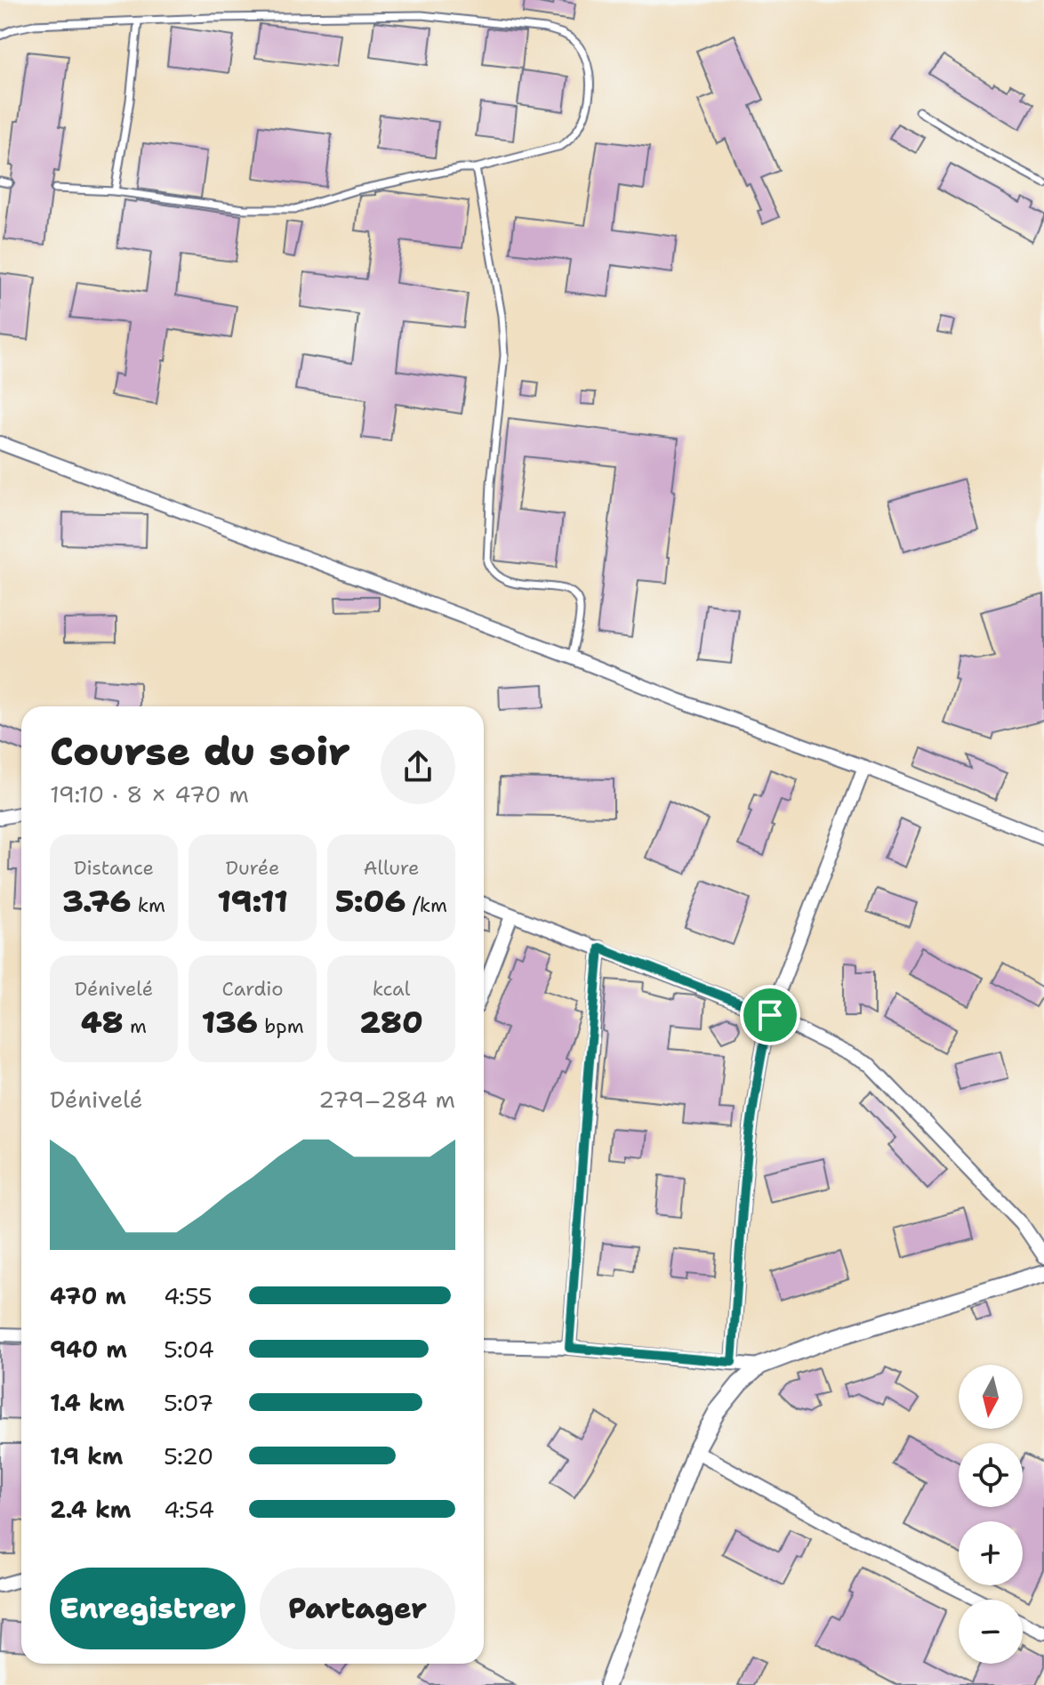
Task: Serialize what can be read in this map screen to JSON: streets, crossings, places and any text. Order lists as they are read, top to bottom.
{
  "north": "bottom",
  "page": {
    "heading": ["Course du soir", "19:10 · 8 × 470 m"],
    "stats": [
      ["Distance", "3.76 km"],
      ["Durée", "19:11"],
      ["Allure", "5:06 /km"],
      ["Dénivelé", "48 m"],
      ["Cardio", "136 bpm"],
      ["kcal", "280"]
    ],
    "chart": ["Dénivelé", "279–284 m"],
    "list": [
      {
        "name": "470 m",
        "note": "4:55"
      },
      {
        "name": "940 m",
        "note": "5:04"
      },
      {
        "name": "1.4 km",
        "note": "5:07"
      },
      {
        "name": "1.9 km",
        "note": "5:20"
      },
      {
        "name": "2.4 km",
        "note": "4:54"
      }
    ],
    "map_buttons": ["+", "−"],
    "buttons": ["Enregistrer", "Partager"]
  }
}
